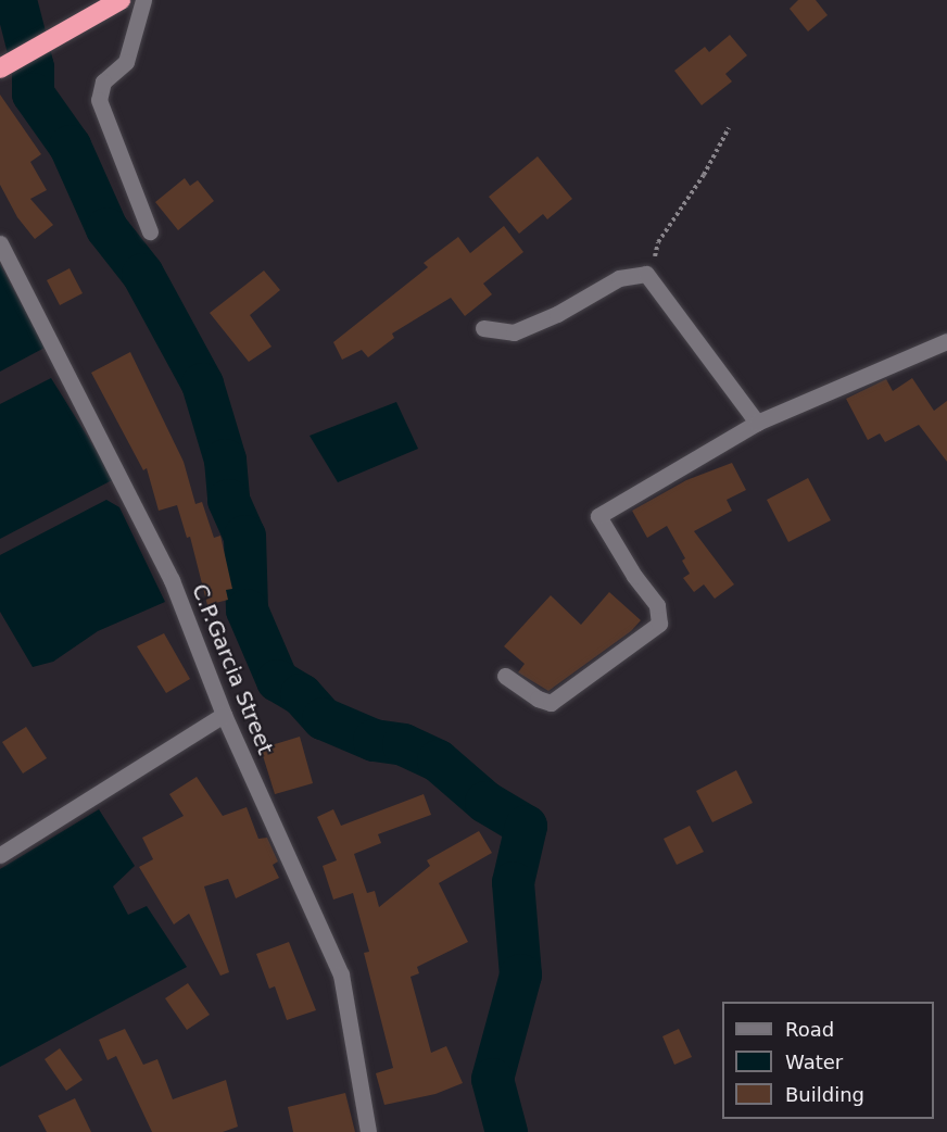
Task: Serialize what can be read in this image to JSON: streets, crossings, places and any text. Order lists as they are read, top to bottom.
{
  "streets": {
    "street": ["C.P.Garcia Street"]
  },
  "legend": ["Road", "Water", "Building"]
}
